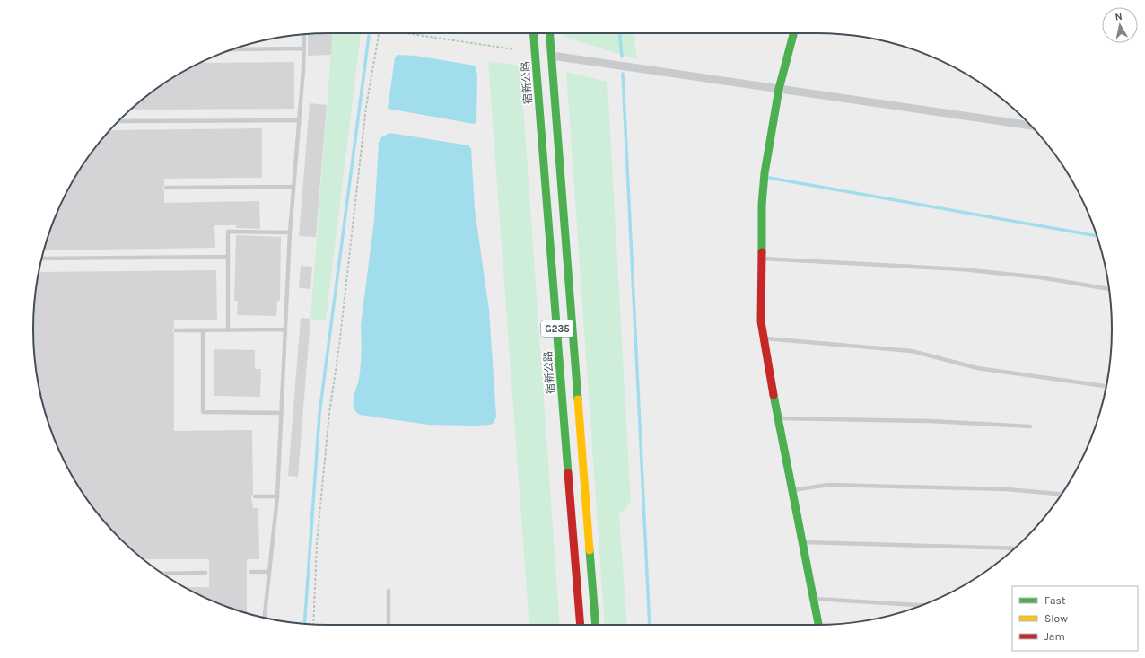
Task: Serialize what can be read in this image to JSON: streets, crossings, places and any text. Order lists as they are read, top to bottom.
{
  "streets": {
    "main road": ["宿新公路", "G235"]
  },
  "legend": ["Fast", "Slow", "Jam"],
  "north": "top"
}
